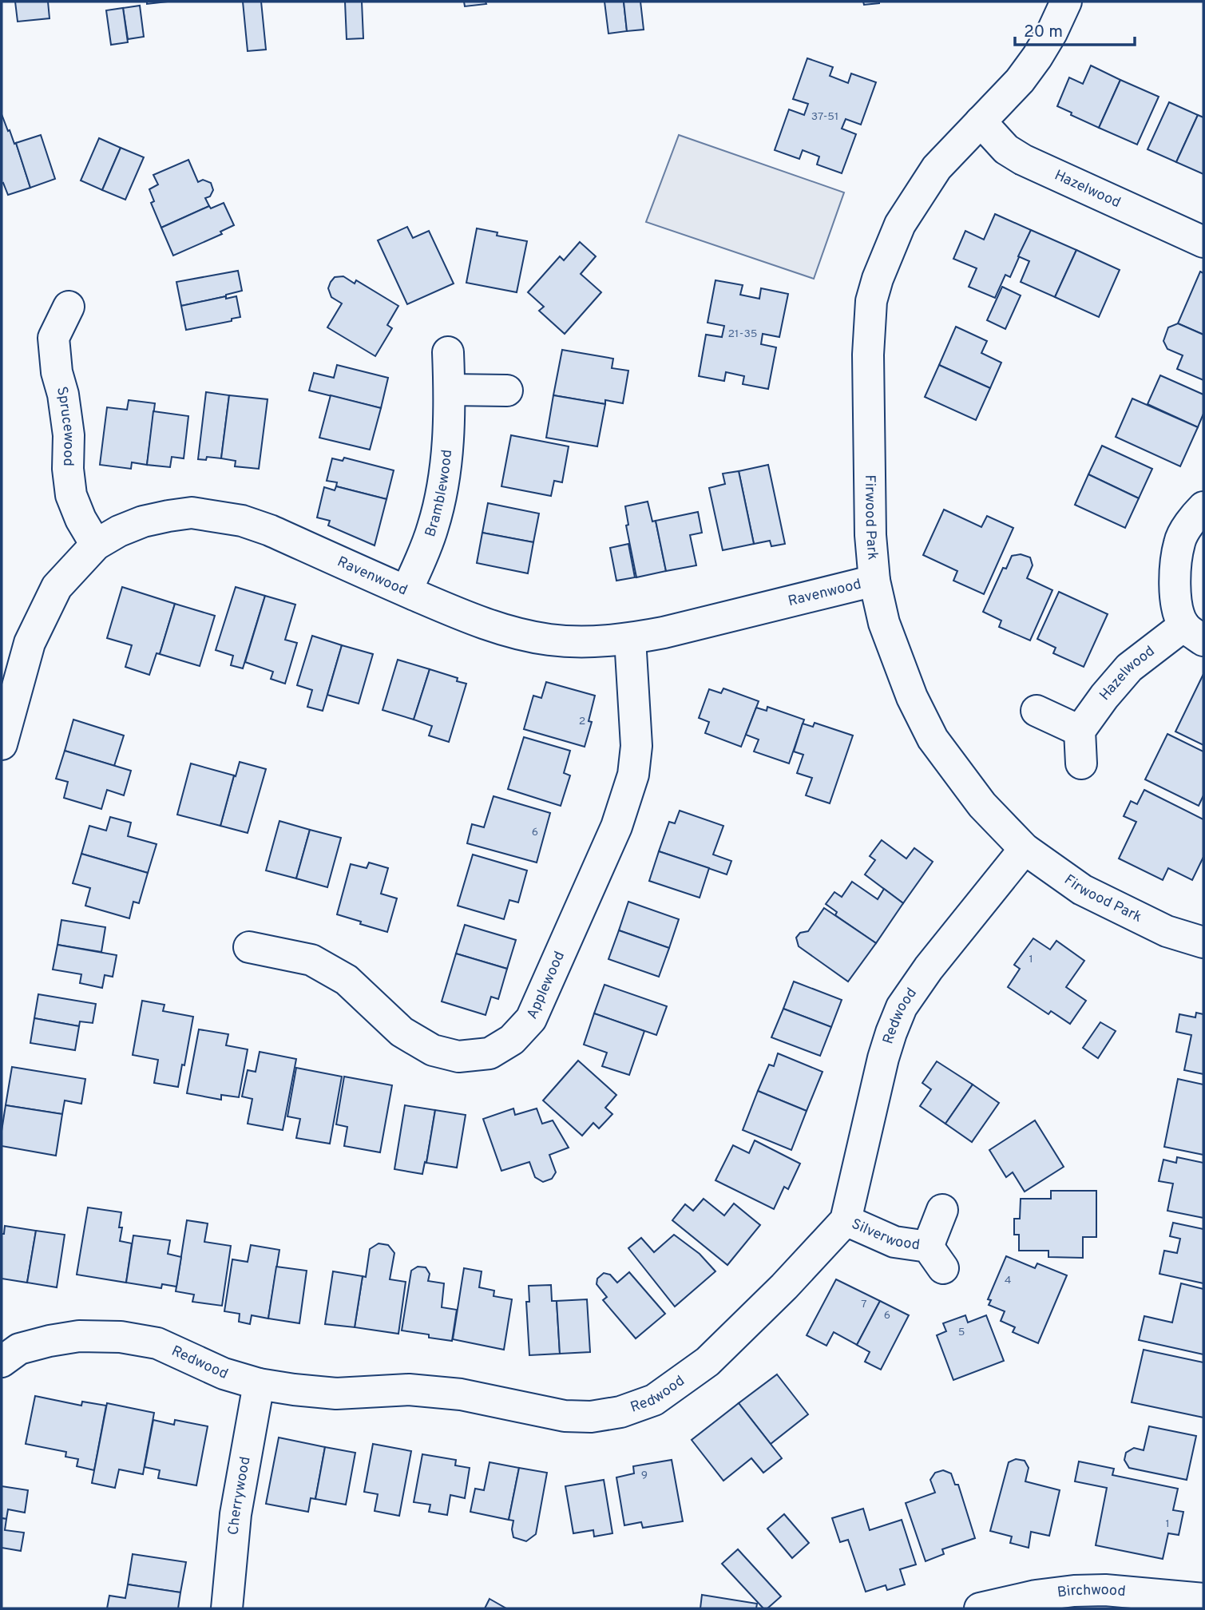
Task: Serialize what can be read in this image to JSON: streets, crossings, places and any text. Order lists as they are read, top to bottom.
{
  "streets": {
    "street": [
      "Hazelwood",
      "Sprucewood",
      "Bramblewood",
      "Firwood Park",
      "Ravenwood",
      "Applewood",
      "Redwood",
      "Silverwood",
      "Cherrywood",
      "Birchwood"
    ]
  },
  "crossings": [
    ["Hazelwood", "Firwood Park"],
    ["Sprucewood", "Ravenwood"],
    ["Bramblewood", "Ravenwood"],
    ["Firwood Park", "Ravenwood"],
    ["Firwood Park", "Redwood"],
    ["Ravenwood", "Applewood"],
    ["Redwood", "Silverwood"],
    ["Redwood", "Cherrywood"]
  ],
  "house_numbers": [
    "37-51",
    "21-35",
    "2",
    "6",
    "1",
    "4",
    "7",
    "6",
    "5",
    "9",
    "1"
  ],
  "scale_bar": "20 m"
}
